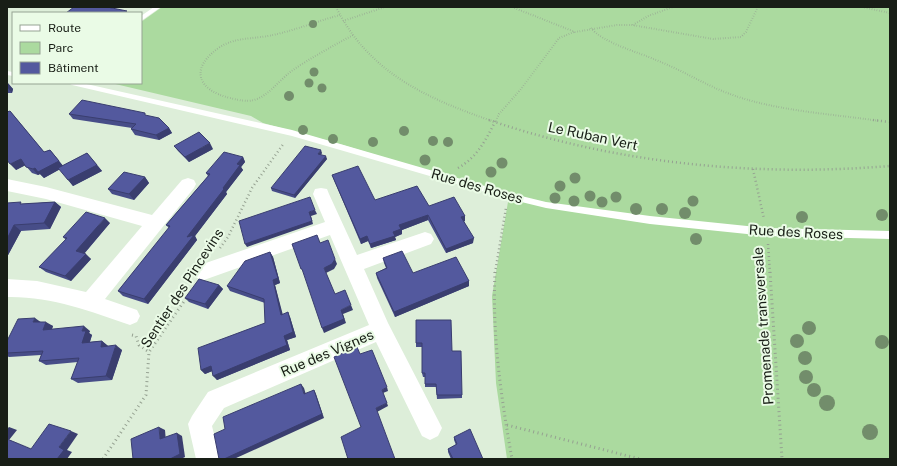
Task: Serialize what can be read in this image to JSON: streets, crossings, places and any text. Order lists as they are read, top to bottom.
{
  "streets": {
    "street": ["Rue des Vignes"],
    "lane": ["Rue des Roses"],
    "path": ["Le Ruban Vert", "Sentier des Pincevins", "Promenade transversale"]
  },
  "crossings": [
    ["Le Ruban Vert", "Promenade transversale"],
    ["Rue des Roses", "Sentier des Pincevins"],
    ["Rue des Roses", "Promenade transversale"]
  ],
  "legend": ["Route", "Parc", "Bâtiment"]
}
